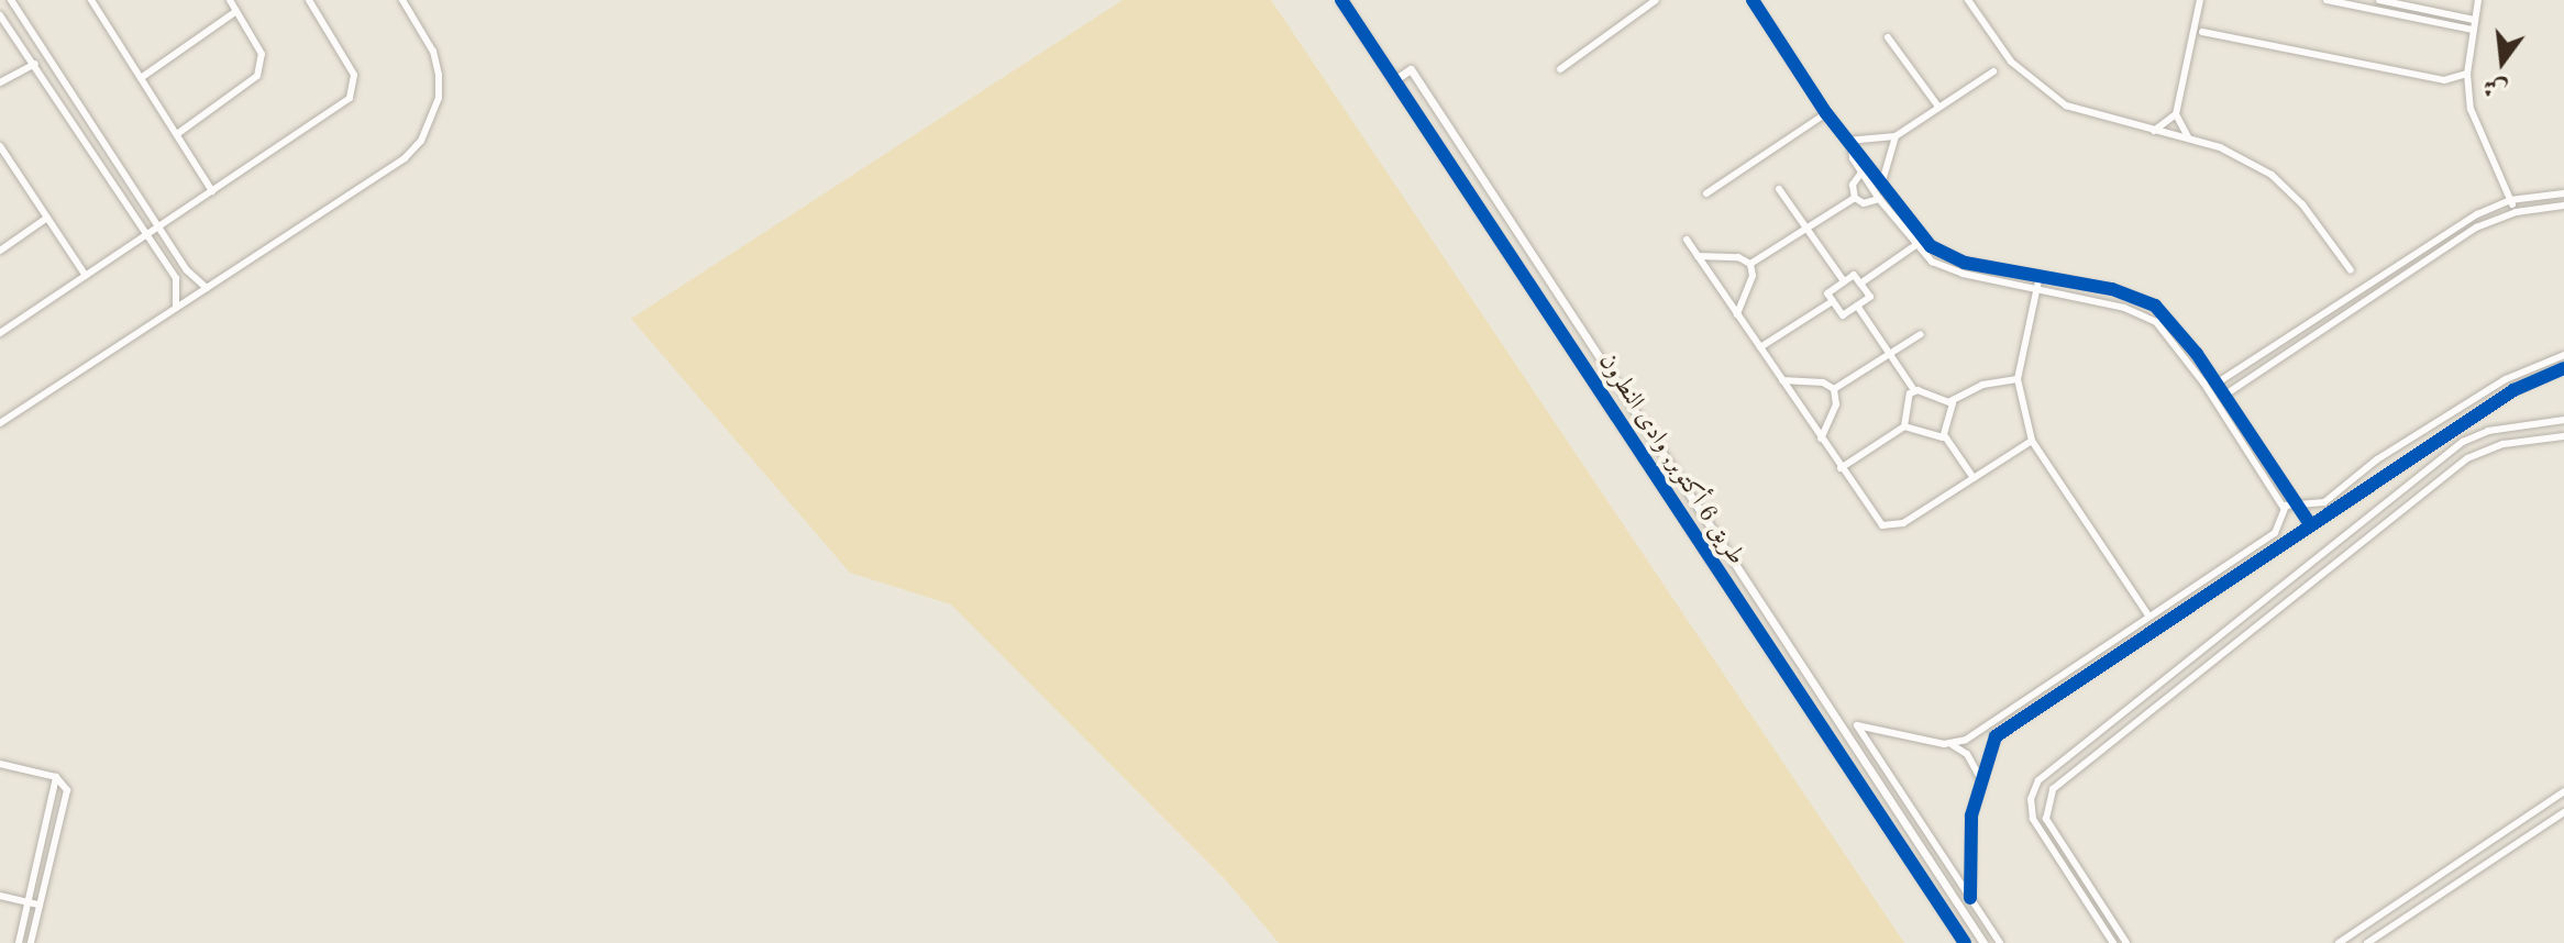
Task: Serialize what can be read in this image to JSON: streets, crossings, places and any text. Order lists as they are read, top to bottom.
{
  "streets": {
    "street": ["طريق 6 أكتوبر, وادى النطرون"]
  },
  "north": "bottom"
}
